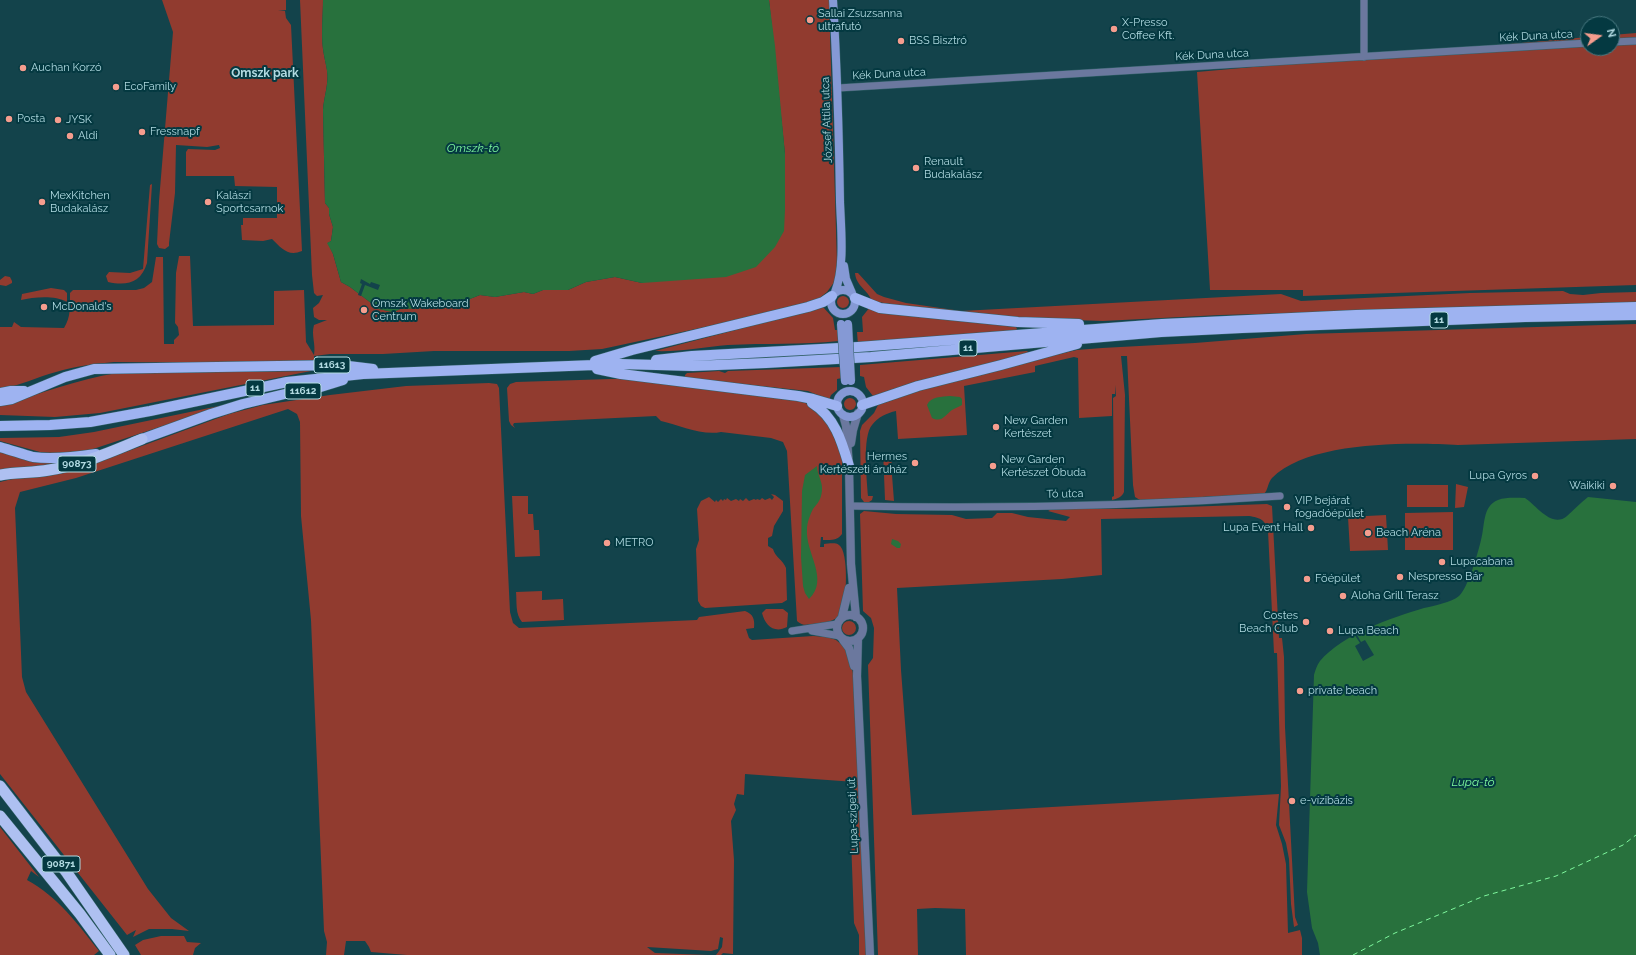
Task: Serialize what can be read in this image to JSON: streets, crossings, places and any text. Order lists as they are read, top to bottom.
{
  "streets": {
    "highway": ["90873", "90871"],
    "main road": [
      "József Attila utca",
      "11",
      "11613",
      "11612"
    ],
    "street": ["Kék Duna utca", "Tó utca", "Lupa-szigeti út"]
  },
  "crossings": [
    ["Kék Duna utca", "József Attila utca"],
    ["11", "11613"],
    ["11", "11612"],
    ["11612", "90873"],
    ["Tó utca", "Lupa-szigeti út"]
  ],
  "districts": ["Omszk park"],
  "water": ["Omszk-tó", "Lupa-tó"],
  "places": [
    "Sallai Zsuzsanna ultrafutó",
    "X-Presso Coffee Kft.",
    "BSS Bisztró",
    "Auchan Korzó",
    "EcoFamily",
    "Posta",
    "JYSK",
    "Fressnapf",
    "Aldi",
    "Renault Budakalász",
    "MexKitchen Budakalász",
    "Kalászi Sportcsarnok",
    "McDonald's",
    "Omszk Wakeboard Centrum",
    "New Garden Kertészet",
    "Hermes Kertészeti áruház",
    "New Garden Kertészet Óbuda",
    "Lupa Gyros",
    "Waikiki",
    "VIP bejárat fogadóépület",
    "Lupa Event Hall",
    "Beach Aréna",
    "METRO",
    "Lupacabana",
    "Nespresso Bár",
    "Főépület",
    "Aloha Grill Terasz",
    "Costes Beach Club",
    "Lupa Beach",
    "private beach",
    "e-vízibázis"
  ],
  "north": "right"
}
